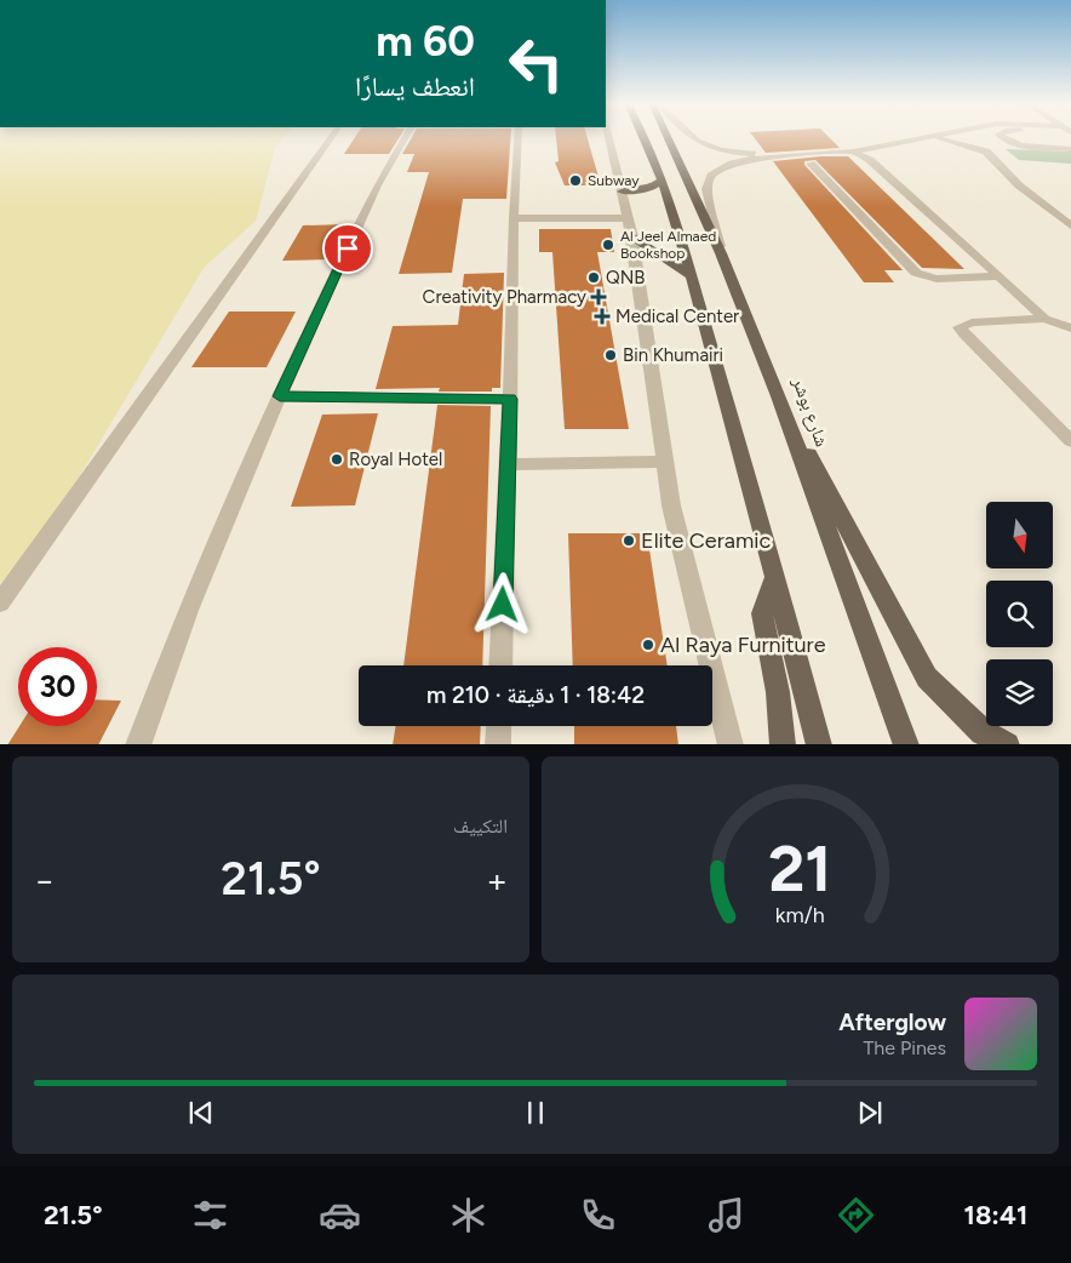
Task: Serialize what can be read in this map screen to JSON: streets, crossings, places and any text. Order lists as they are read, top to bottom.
{
  "streets": {
    "main road": ["شارع بوشر"]
  },
  "places": {
    "other": [
      "Subway",
      "Al Jeel Almaed Bookshop",
      "QNB",
      "Bin Khumairi",
      "Royal Hotel",
      "Elite Ceramic",
      "Al Raya Furniture"
    ],
    "health": ["Creativity Pharmacy", "Medical Center"]
  },
  "north": "bottom",
  "page": {
    "turn": ["60 m", "انعطف يسارًا"],
    "limit": "30",
    "trip": "18:42 · 1 دقيقة · 210 m",
    "tile": "التكييف",
    "heat": ["−", "21.5°", "+"],
    "song": ["Afterglow", "The Pines"],
    "tabs": ["18:41", "21.5°"],
    "gauge": ["21", "km/h"]
  }
}
